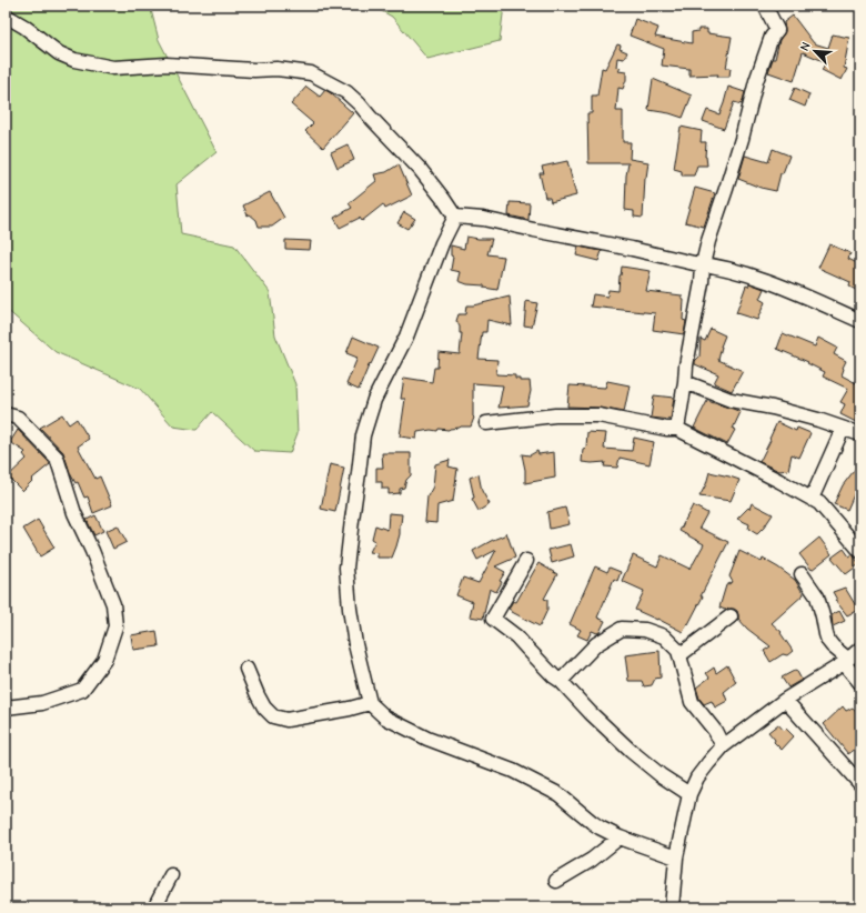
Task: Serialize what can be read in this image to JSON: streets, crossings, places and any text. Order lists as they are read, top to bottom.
{
  "north": "top left"
}
